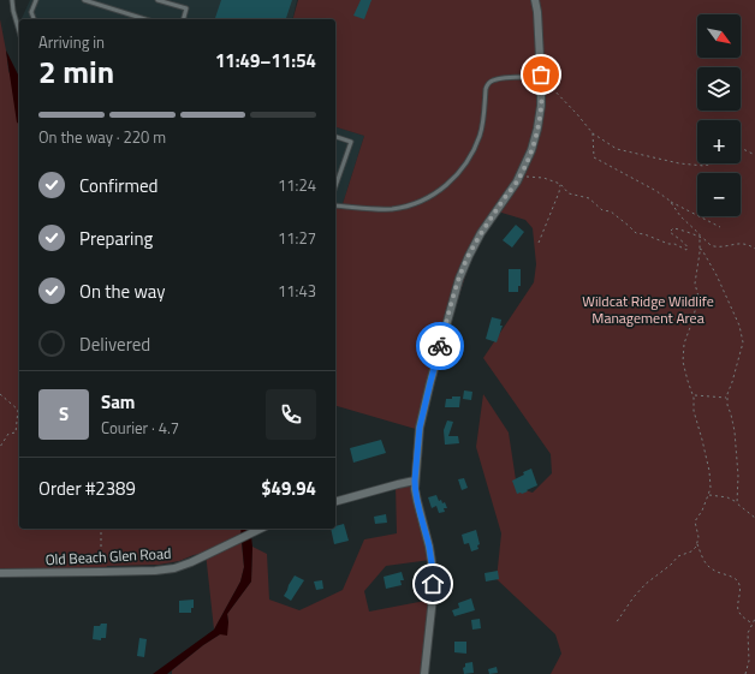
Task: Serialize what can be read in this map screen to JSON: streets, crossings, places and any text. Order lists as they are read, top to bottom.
{
  "streets": {
    "street": ["Old Beach Glen Road"]
  },
  "parks": ["Wildcat Ridge Wildlife Management Area"],
  "north": "bottom right",
  "page": {
    "map_buttons": ["+", "−"],
    "heading": ["2 min", "Arriving in", "11:49–11:54"],
    "panel": [
      "Sam",
      "Courier · 4.7",
      "Order #2389",
      "$49.94"
    ],
    "bar": "On the way · 220 m",
    "list": [
      ["Confirmed", "11:24"],
      ["Preparing", "11:27"],
      ["On the way", "11:43"],
      "Delivered"
    ],
    "round": "S"
  }
}
